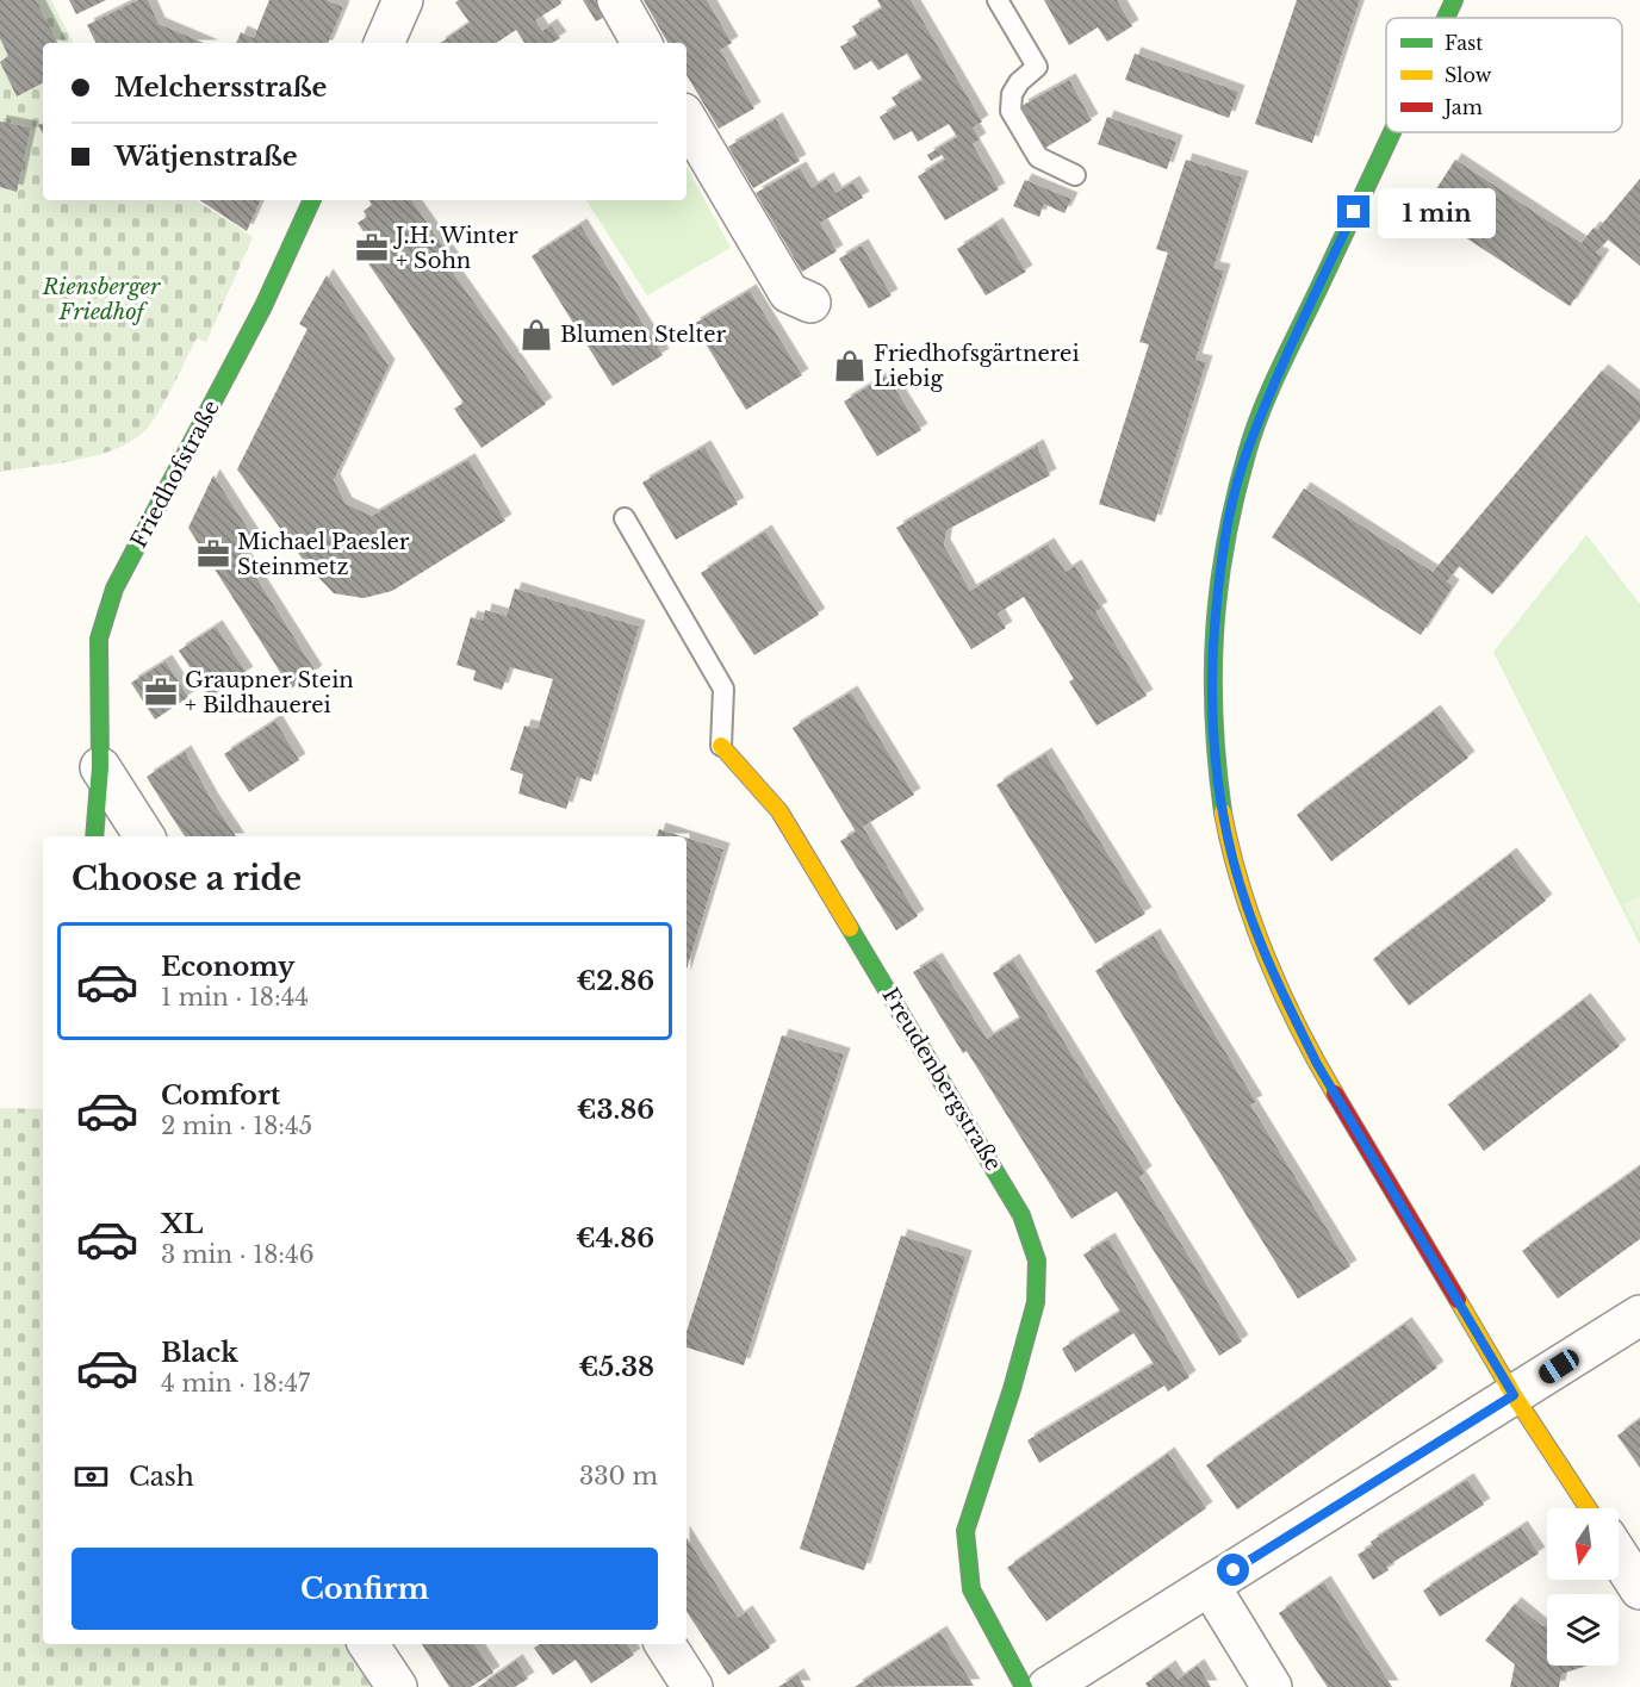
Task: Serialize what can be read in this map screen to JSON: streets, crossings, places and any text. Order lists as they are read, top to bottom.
{
  "streets": {
    "street": ["Friedhofstraße", "Freudenbergstraße"]
  },
  "parks": ["Riensberger Friedhof"],
  "places": {
    "office": ["J.H. Winter + Sohn", "Michael Paesler Steinmetz", "Graupner Stein + Bildhauerei"],
    "shop": ["Blumen Stelter", "Friedhofsgärtnerei Liebig"]
  },
  "legend": ["Fast", "Slow", "Jam"],
  "north": "bottom",
  "page": {
    "banner": ["Melchersstraße", "Wätjenstraße"],
    "bubble": "1 min",
    "heading": "Choose a ride",
    "list": [
      {
        "name": "Economy",
        "note": "1 min · 18:44",
        "value": "€2.86"
      },
      {
        "name": "Comfort",
        "note": "2 min · 18:45",
        "value": "€3.86"
      },
      {
        "name": "XL",
        "note": "3 min · 18:46",
        "value": "€4.86"
      },
      {
        "name": "Black",
        "note": "4 min · 18:47",
        "value": "€5.38"
      }
    ],
    "pay": ["Cash", "330 m"],
    "buttons": "Confirm"
  }
}
